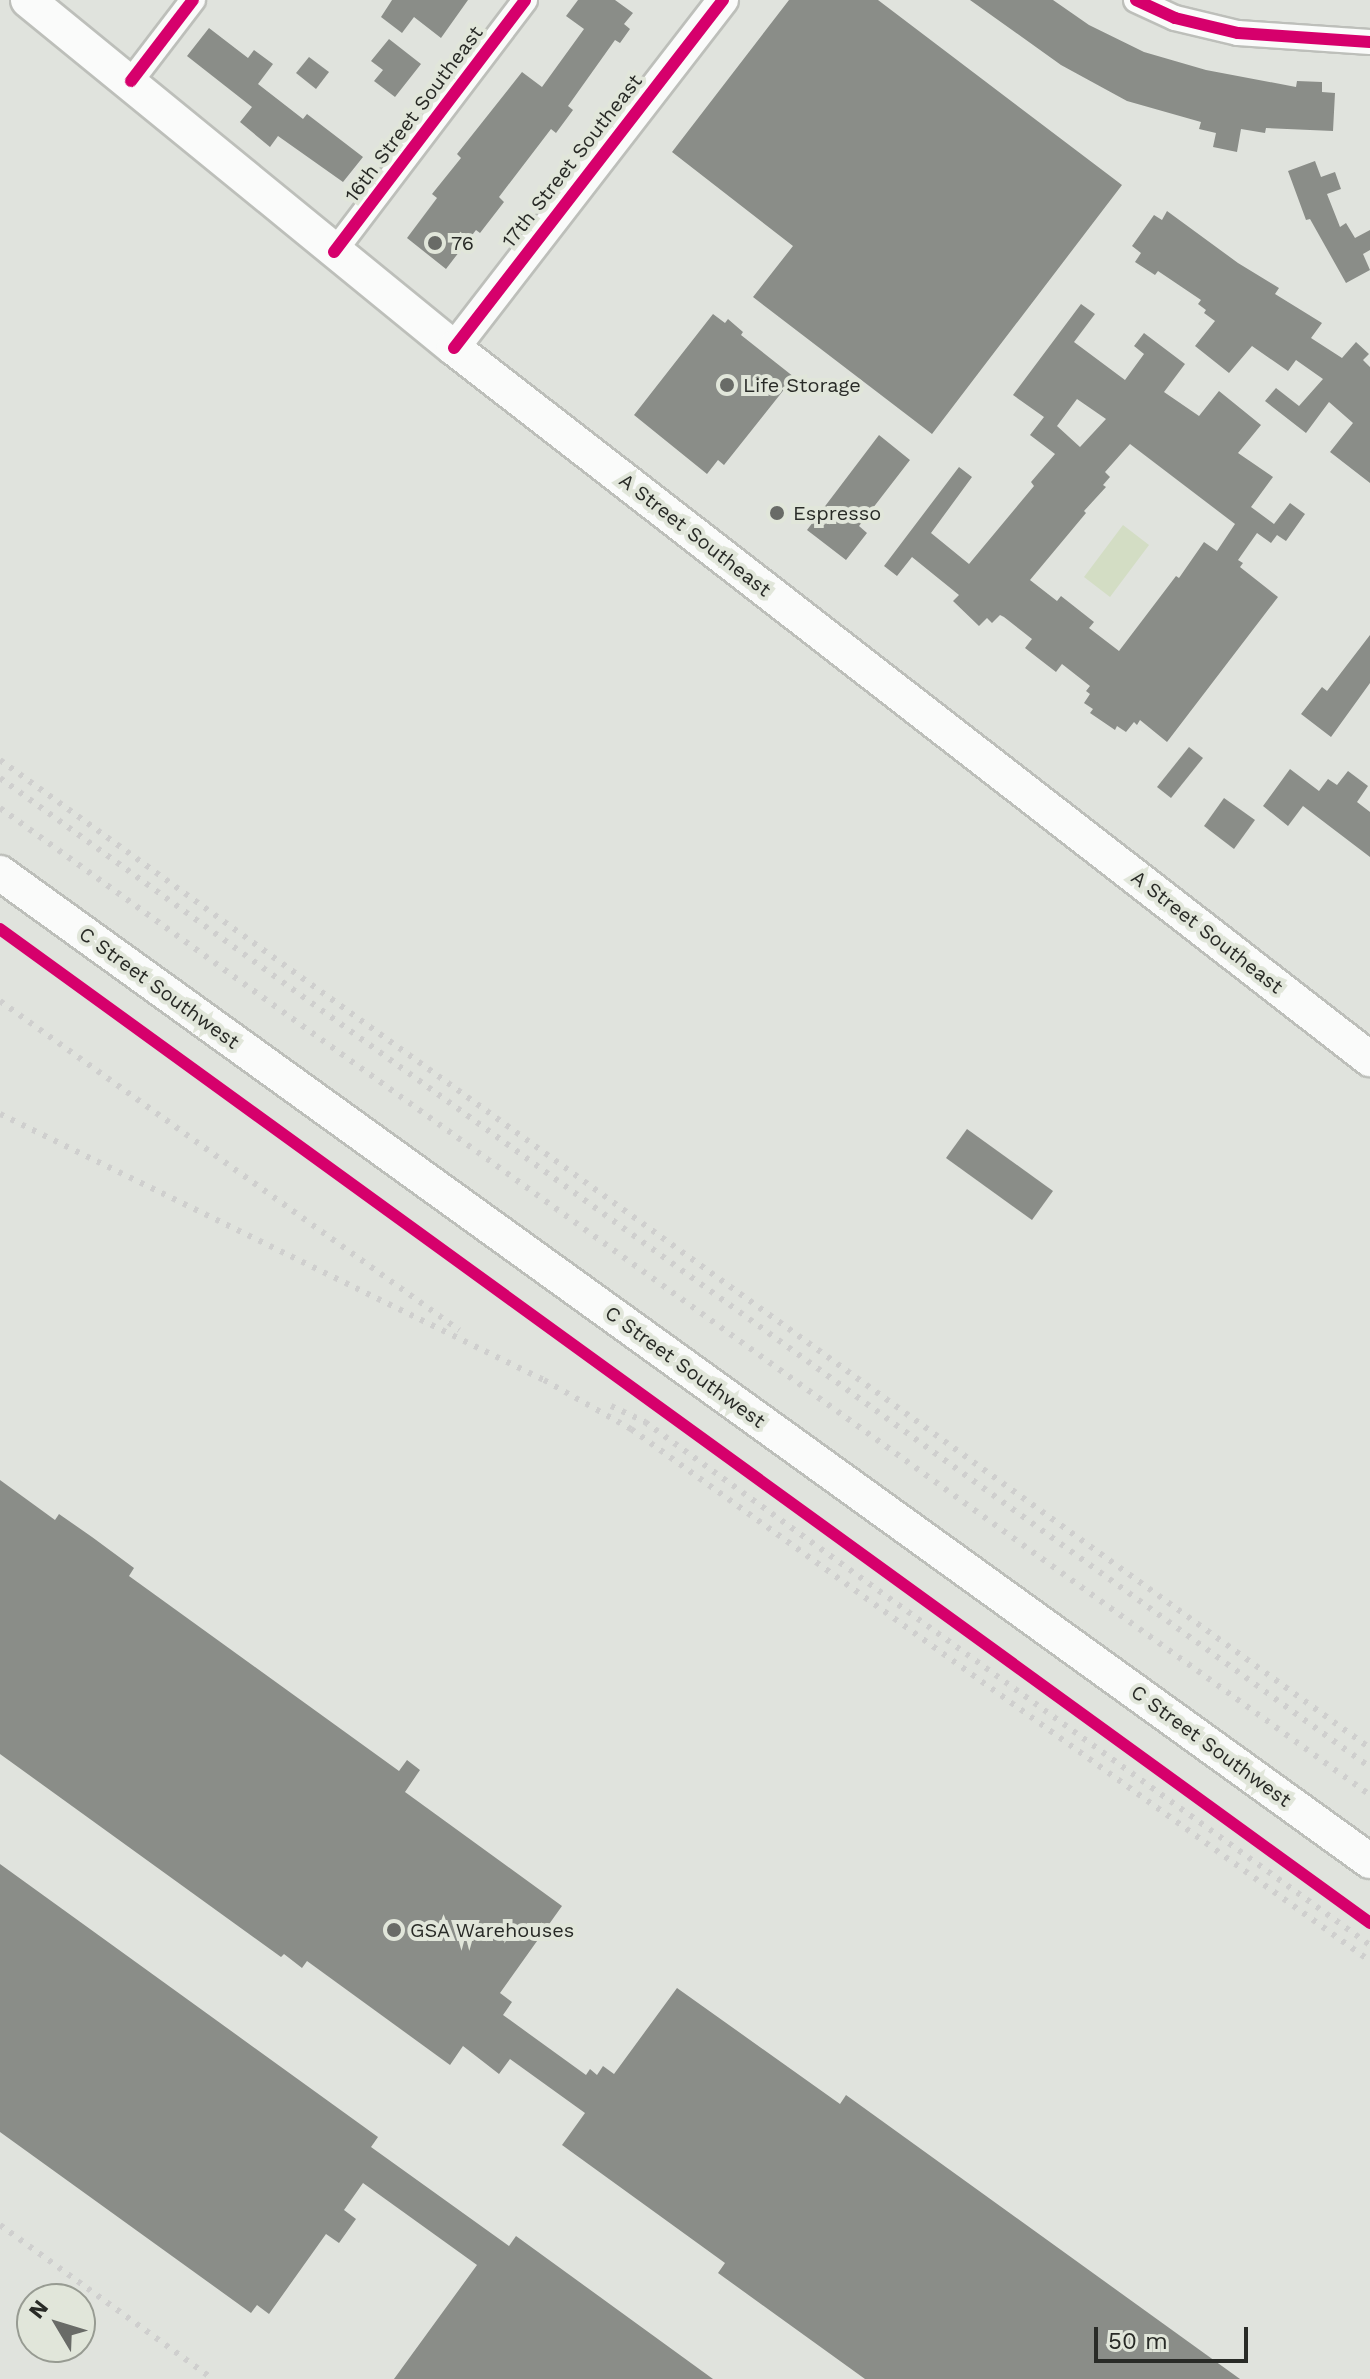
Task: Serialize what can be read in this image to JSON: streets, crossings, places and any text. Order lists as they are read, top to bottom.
{
  "streets": {
    "main road": ["A Street Southeast", "C Street Southwest"],
    "street": ["16th Street Southeast", "17th Street Southeast"]
  },
  "crossings": [
    ["16th Street Southeast", "A Street Southeast"],
    ["17th Street Southeast", "A Street Southeast"]
  ],
  "places": [
    "76",
    "Life Storage",
    "Espresso",
    "GSA Warehouses"
  ],
  "scale_bar": "50 m",
  "north": "top left"
}
